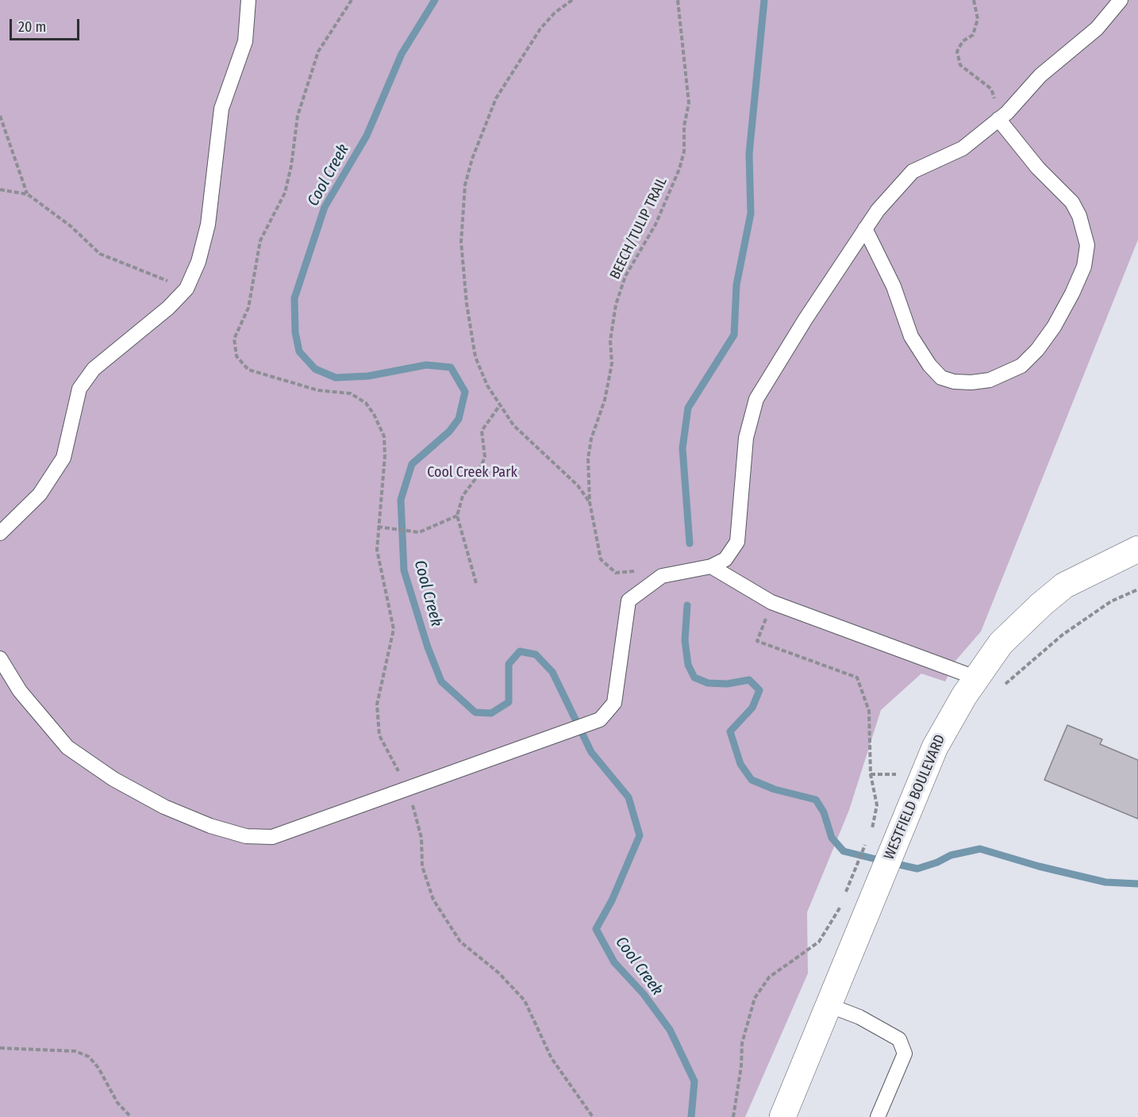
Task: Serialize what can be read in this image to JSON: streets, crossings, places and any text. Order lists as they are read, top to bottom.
{
  "streets": {
    "street": ["WESTFIELD BOULEVARD"],
    "path": ["BEECH/TULIP TRAIL"]
  },
  "water": ["Cool Creek"],
  "parks": ["Cool Creek Park"],
  "scale_bar": "20 m"
}
